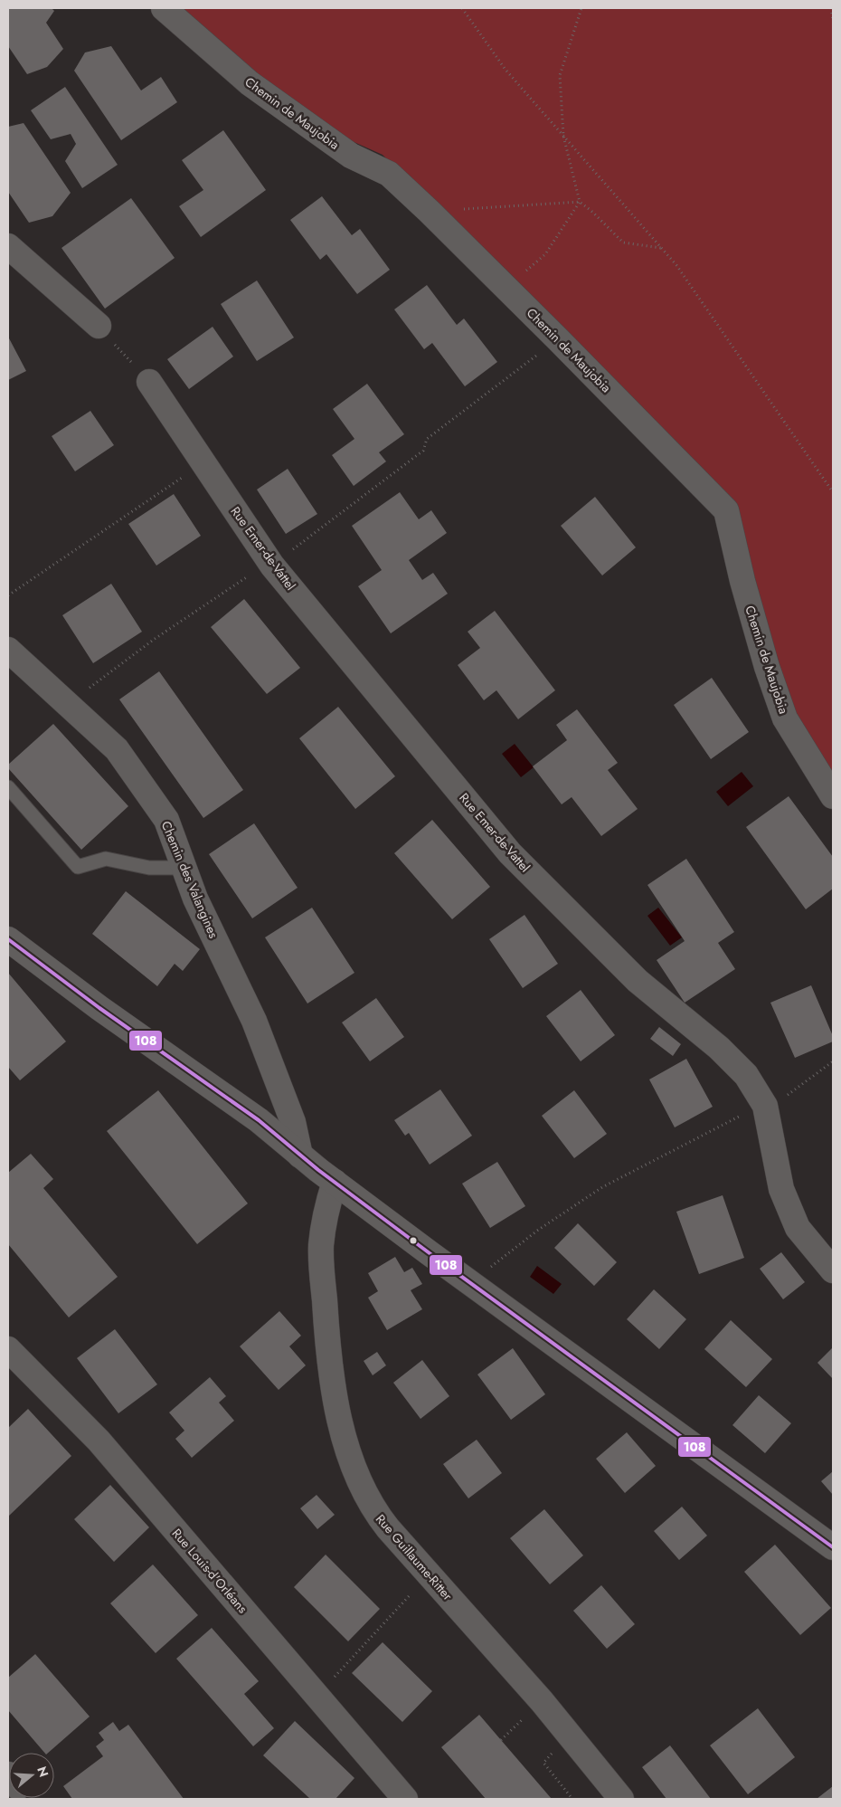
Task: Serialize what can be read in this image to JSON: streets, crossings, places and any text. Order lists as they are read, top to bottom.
{
  "streets": {
    "street": [
      "Chemin de Maujobia",
      "Rue Emer-de-Vattel",
      "Chemin des Valangines",
      "Rue Guillaume-Ritter",
      "Rue Louis-d'Orléans"
    ]
  },
  "lines": ["transit line 108"],
  "north": "right"
}
